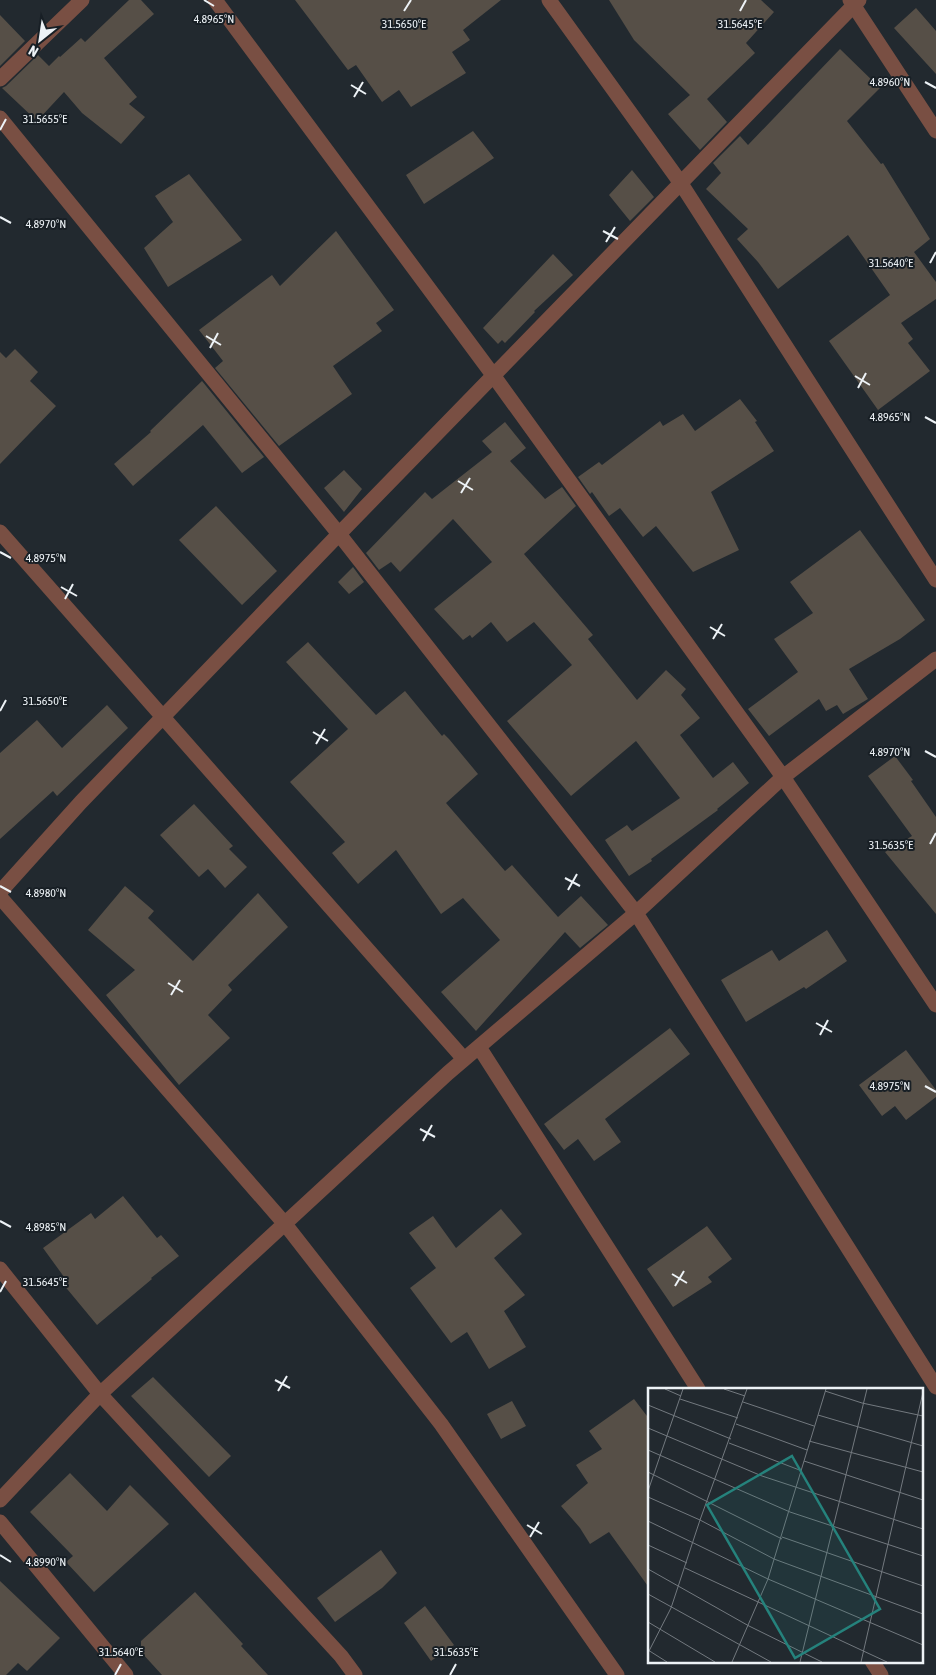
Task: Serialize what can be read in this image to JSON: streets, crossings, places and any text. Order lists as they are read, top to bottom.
{
  "north": "bottom left",
  "coordinates": [
    "4.8965°N",
    "31.5650°E",
    "31.5645°E",
    "4.8960°N",
    "31.5655°E",
    "4.8970°N",
    "31.5640°E",
    "4.8975°N",
    "31.5635°E",
    "4.8980°N",
    "4.8985°N",
    "4.8990°N"
  ]
}
